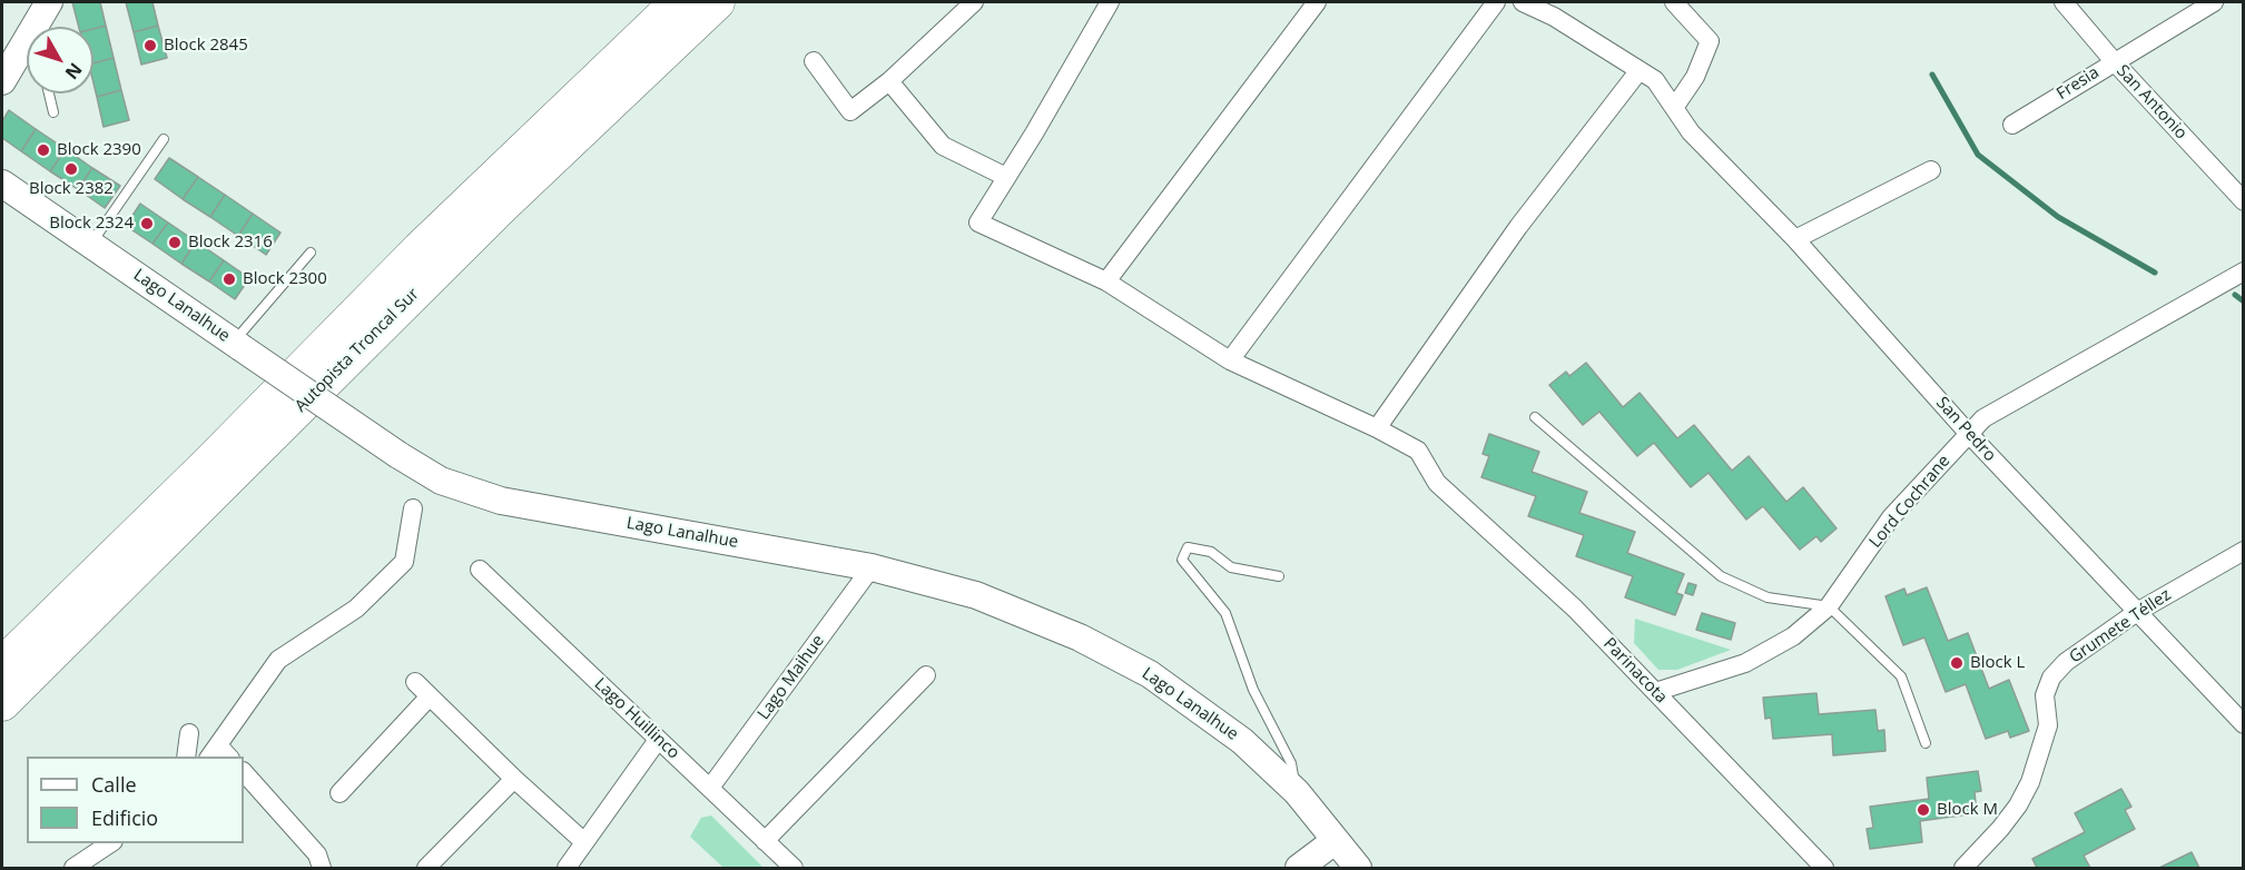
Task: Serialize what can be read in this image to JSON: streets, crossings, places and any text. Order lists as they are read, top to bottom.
{
  "streets": {
    "highway": ["Autopista Troncal Sur"],
    "main road": ["Lago Lanalhue"],
    "street": [
      "Fresia",
      "San Antonio",
      "San Pedro",
      "Lord Cochrane",
      "Grumete Téllez",
      "Parinacota",
      "Lago Maihue",
      "Lago Huillinco"
    ]
  },
  "crossings": [
    ["Fresia", "San Antonio"],
    ["Lago Lanalhue", "Lago Maihue"],
    ["San Pedro", "Lord Cochrane"],
    ["San Pedro", "Grumete Téllez"],
    ["Lord Cochrane", "Parinacota"],
    ["Lago Maihue", "Lago Huillinco"]
  ],
  "places": [
    "Block 2845",
    "Block 2390",
    "Block 2382",
    "Block 2324",
    "Block 2316",
    "Block 2300",
    "Block L",
    "Block M"
  ],
  "legend": ["Calle", "Edificio"],
  "north": "bottom right"
}
